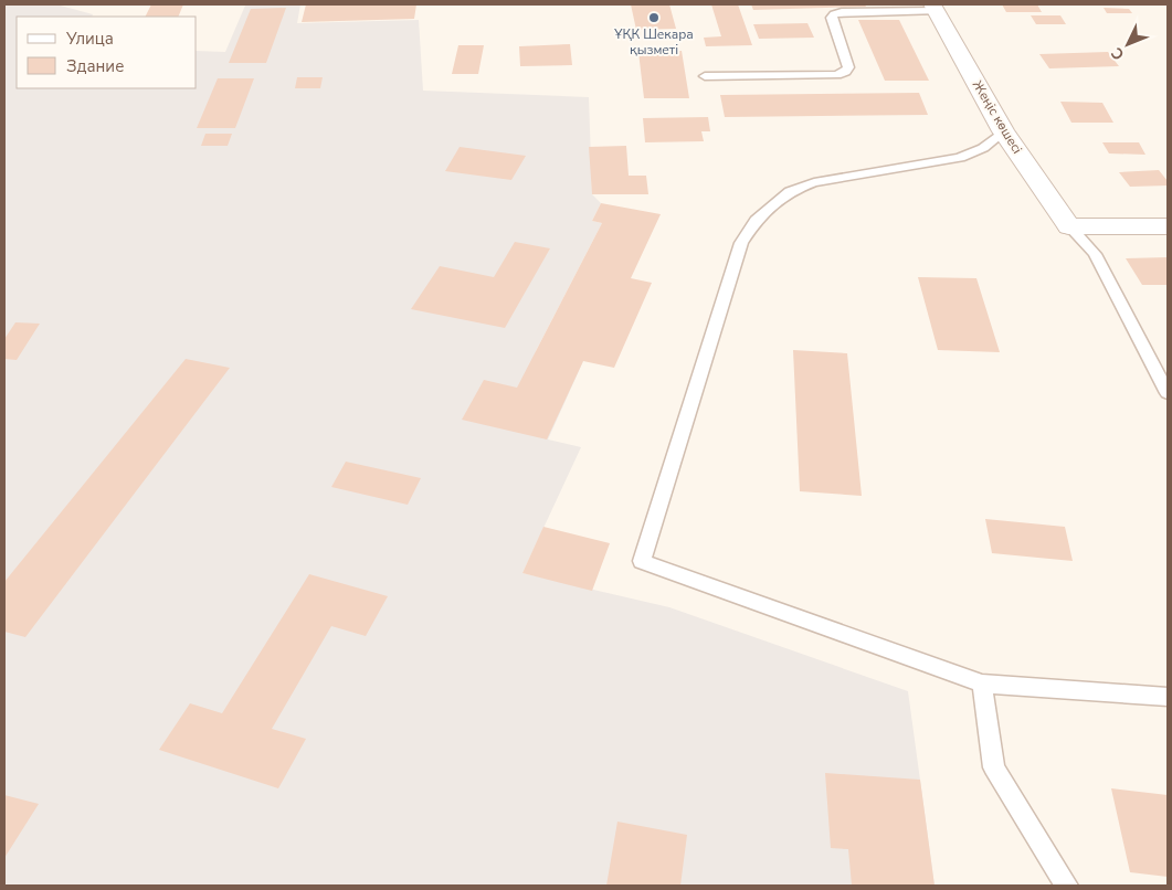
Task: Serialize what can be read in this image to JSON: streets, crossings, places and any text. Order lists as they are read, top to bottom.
{
  "streets": {
    "street": ["Жеңіс көшесі"]
  },
  "places": ["ҰҚК Шекара қызметі"],
  "legend": ["Улица", "Здание"],
  "north": "bottom left"
}
